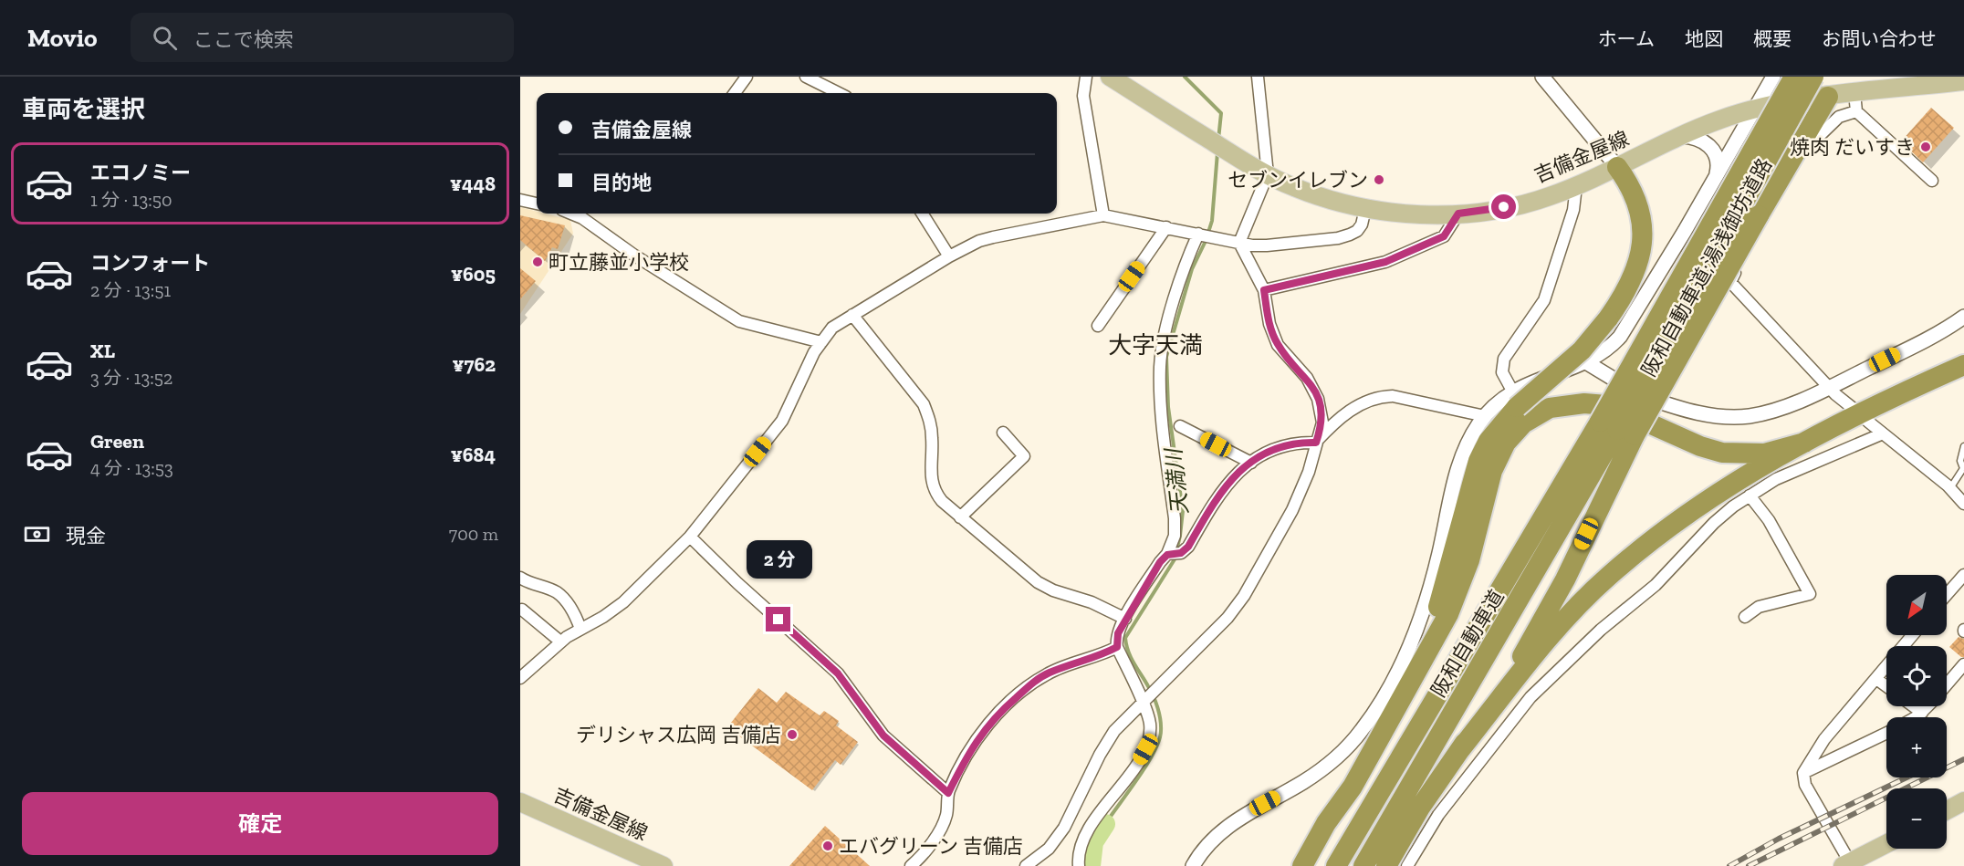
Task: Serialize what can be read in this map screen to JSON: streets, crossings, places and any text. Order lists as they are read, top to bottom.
{
  "streets": {
    "highway": ["阪和自動車道;湯浅御坊道路", "阪和自動車道"],
    "main road": ["吉備金屋線"]
  },
  "crossings": [
    ["阪和自動車道;湯浅御坊道路", "阪和自動車道"]
  ],
  "districts": ["大字天満"],
  "water": ["天満川"],
  "places": [
    "焼肉 だいすき",
    "セブンイレブン",
    "町立藤並小学校",
    "デリシャス広岡 吉備店",
    "エバグリーン 吉備店"
  ],
  "north": "bottom left",
  "page": {
    "header": "Movio",
    "search": "ここで検索",
    "nav": [
      "ホーム",
      "地図",
      "概要",
      "お問い合わせ"
    ],
    "heading": "車両を選択",
    "banner": ["吉備金屋線", "目的地"],
    "list": [
      {
        "name": "エコノミー",
        "note": "1 分 · 13:50",
        "value": "¥448"
      },
      {
        "name": "コンフォート",
        "note": "2 分 · 13:51",
        "value": "¥605"
      },
      {
        "name": "XL",
        "note": "3 分 · 13:52",
        "value": "¥762"
      },
      {
        "name": "Green",
        "note": "4 分 · 13:53",
        "value": "¥684"
      }
    ],
    "pay": ["現金", "700 m"],
    "bubble": "2 分",
    "map_buttons": ["+", "−"],
    "buttons": "確定"
  }
}
